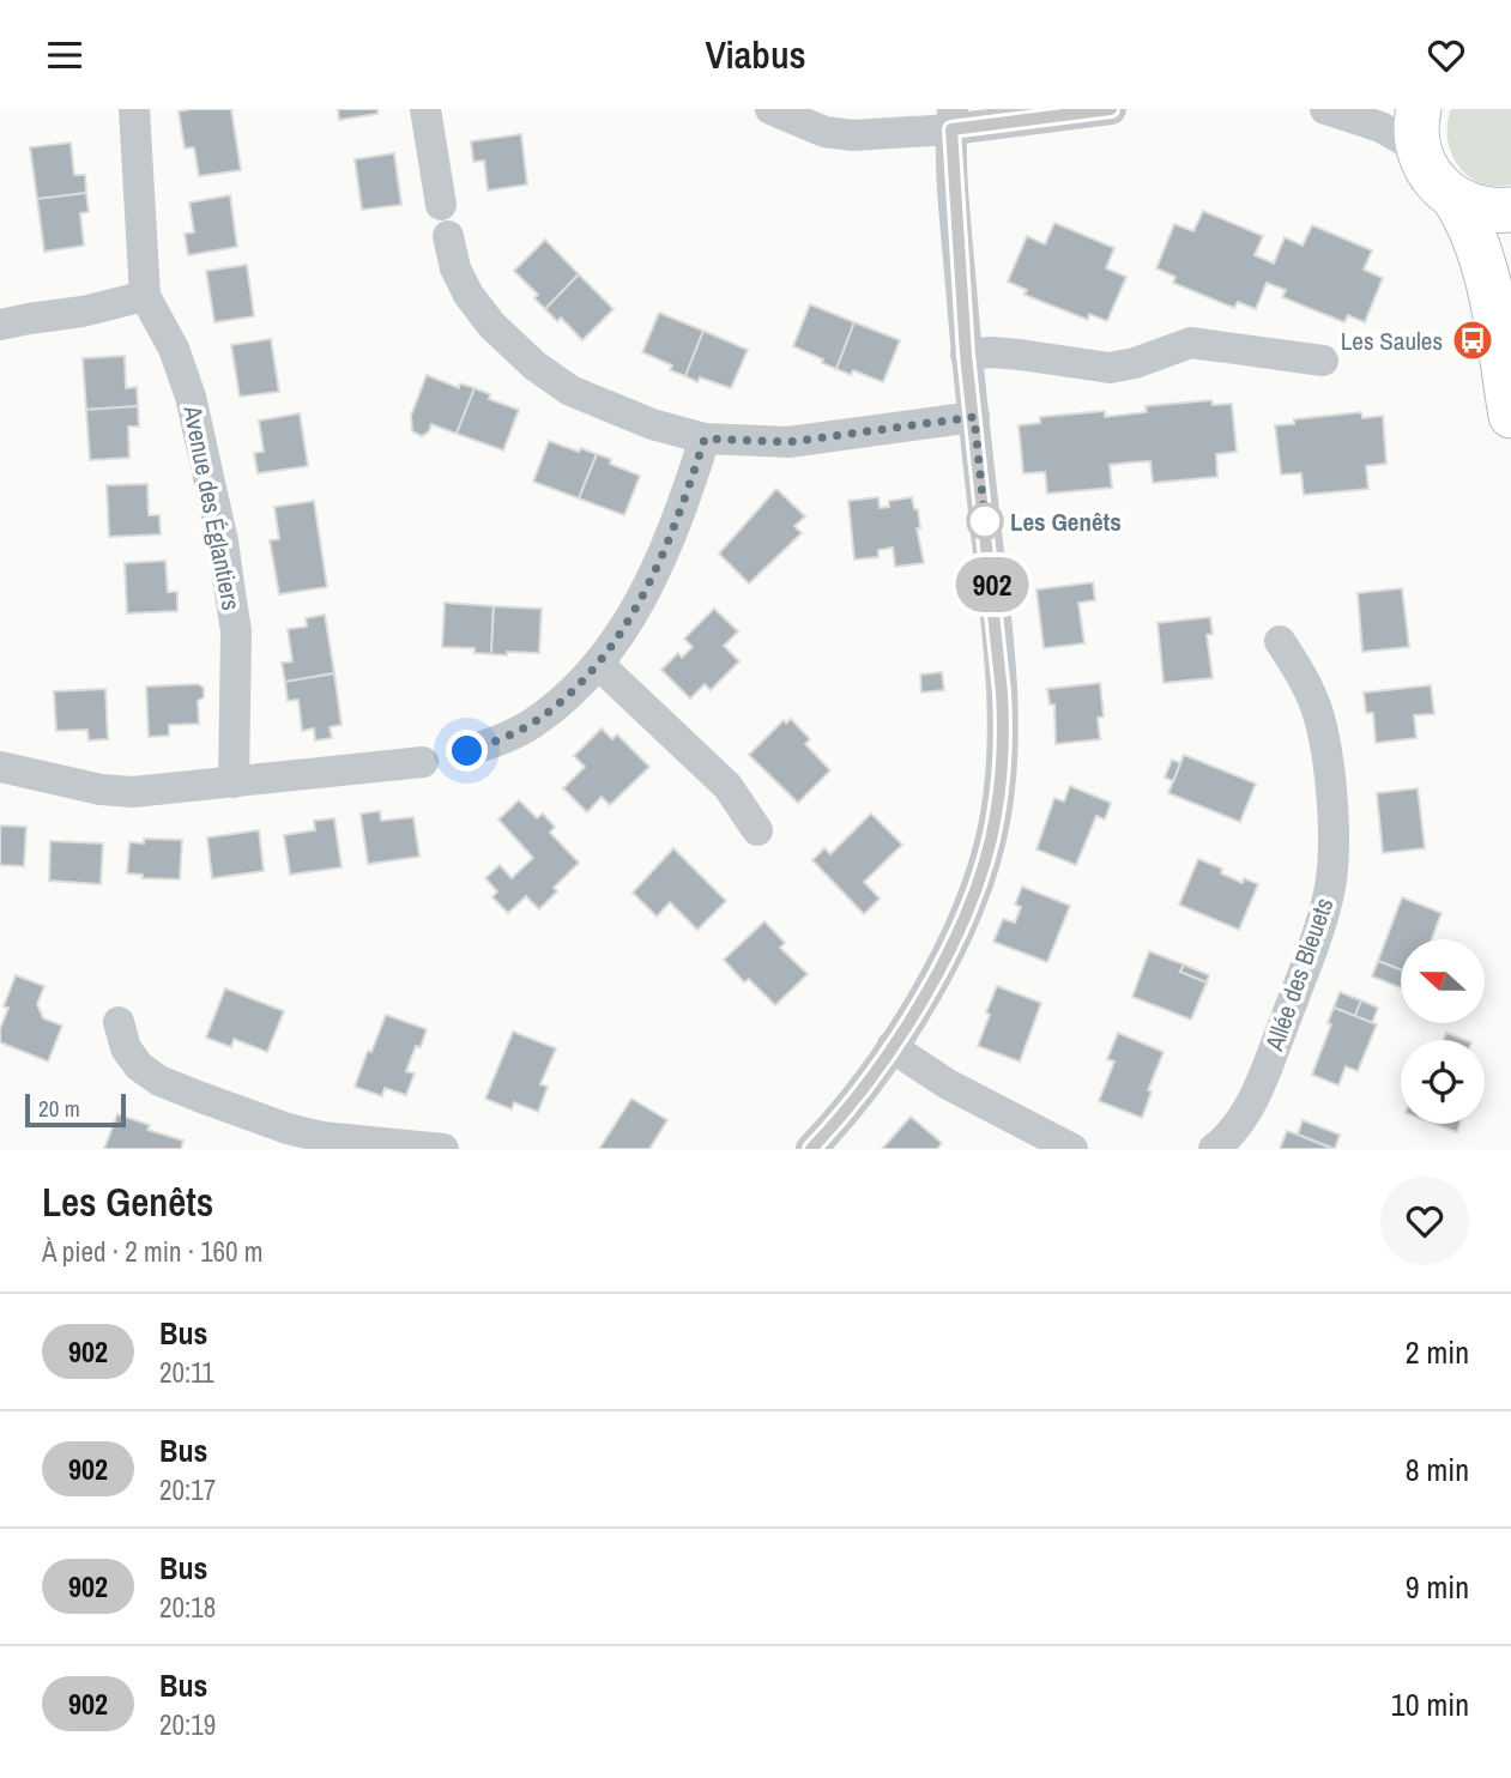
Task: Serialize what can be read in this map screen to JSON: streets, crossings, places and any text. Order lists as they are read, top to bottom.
{
  "streets": {
    "street": ["Avenue des Églantiers", "Allée des Bleuets"]
  },
  "places": {
    "bus stop": ["Les Saules"],
    "other": ["Les Genêts"]
  },
  "lines": ["bus line 902"],
  "scale_bar": "20 m",
  "north": "left",
  "page": {
    "header": "Viabus",
    "on_map": "902",
    "scale": "20 m",
    "heading": ["Les Genêts", "À pied · 2 min · 160 m"],
    "list": [
      {
        "mark": "902",
        "name": "Bus",
        "note": "20:11",
        "value": "2 min"
      },
      {
        "mark": "902",
        "name": "Bus",
        "note": "20:17",
        "value": "8 min"
      },
      {
        "mark": "902",
        "name": "Bus",
        "note": "20:18",
        "value": "9 min"
      },
      {
        "mark": "902",
        "name": "Bus",
        "note": "20:19",
        "value": "10 min"
      }
    ]
  }
}
